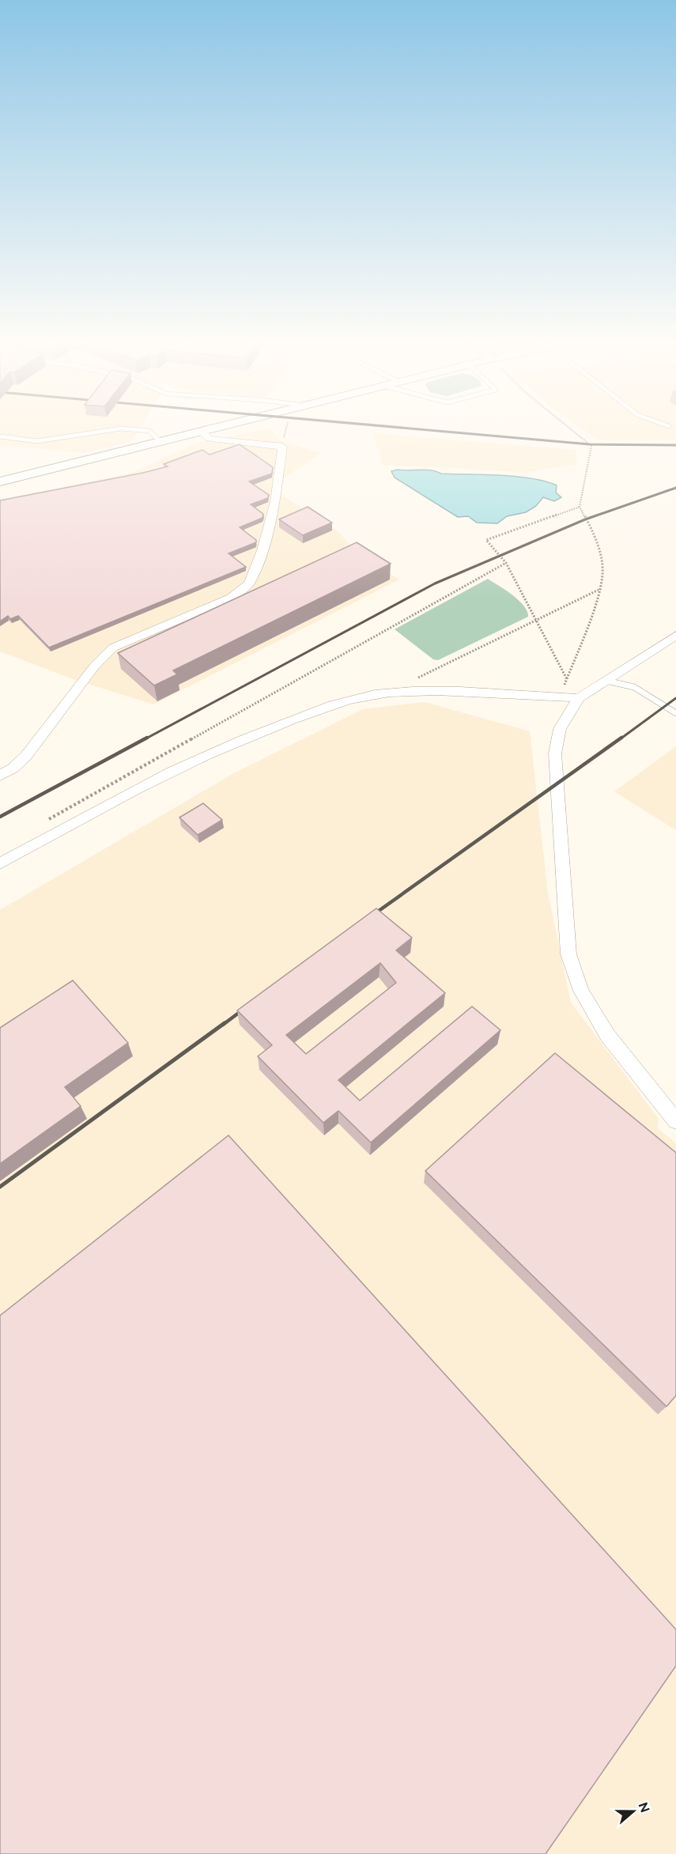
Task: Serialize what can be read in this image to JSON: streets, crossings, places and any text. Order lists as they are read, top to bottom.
{
  "north": "right"
}
